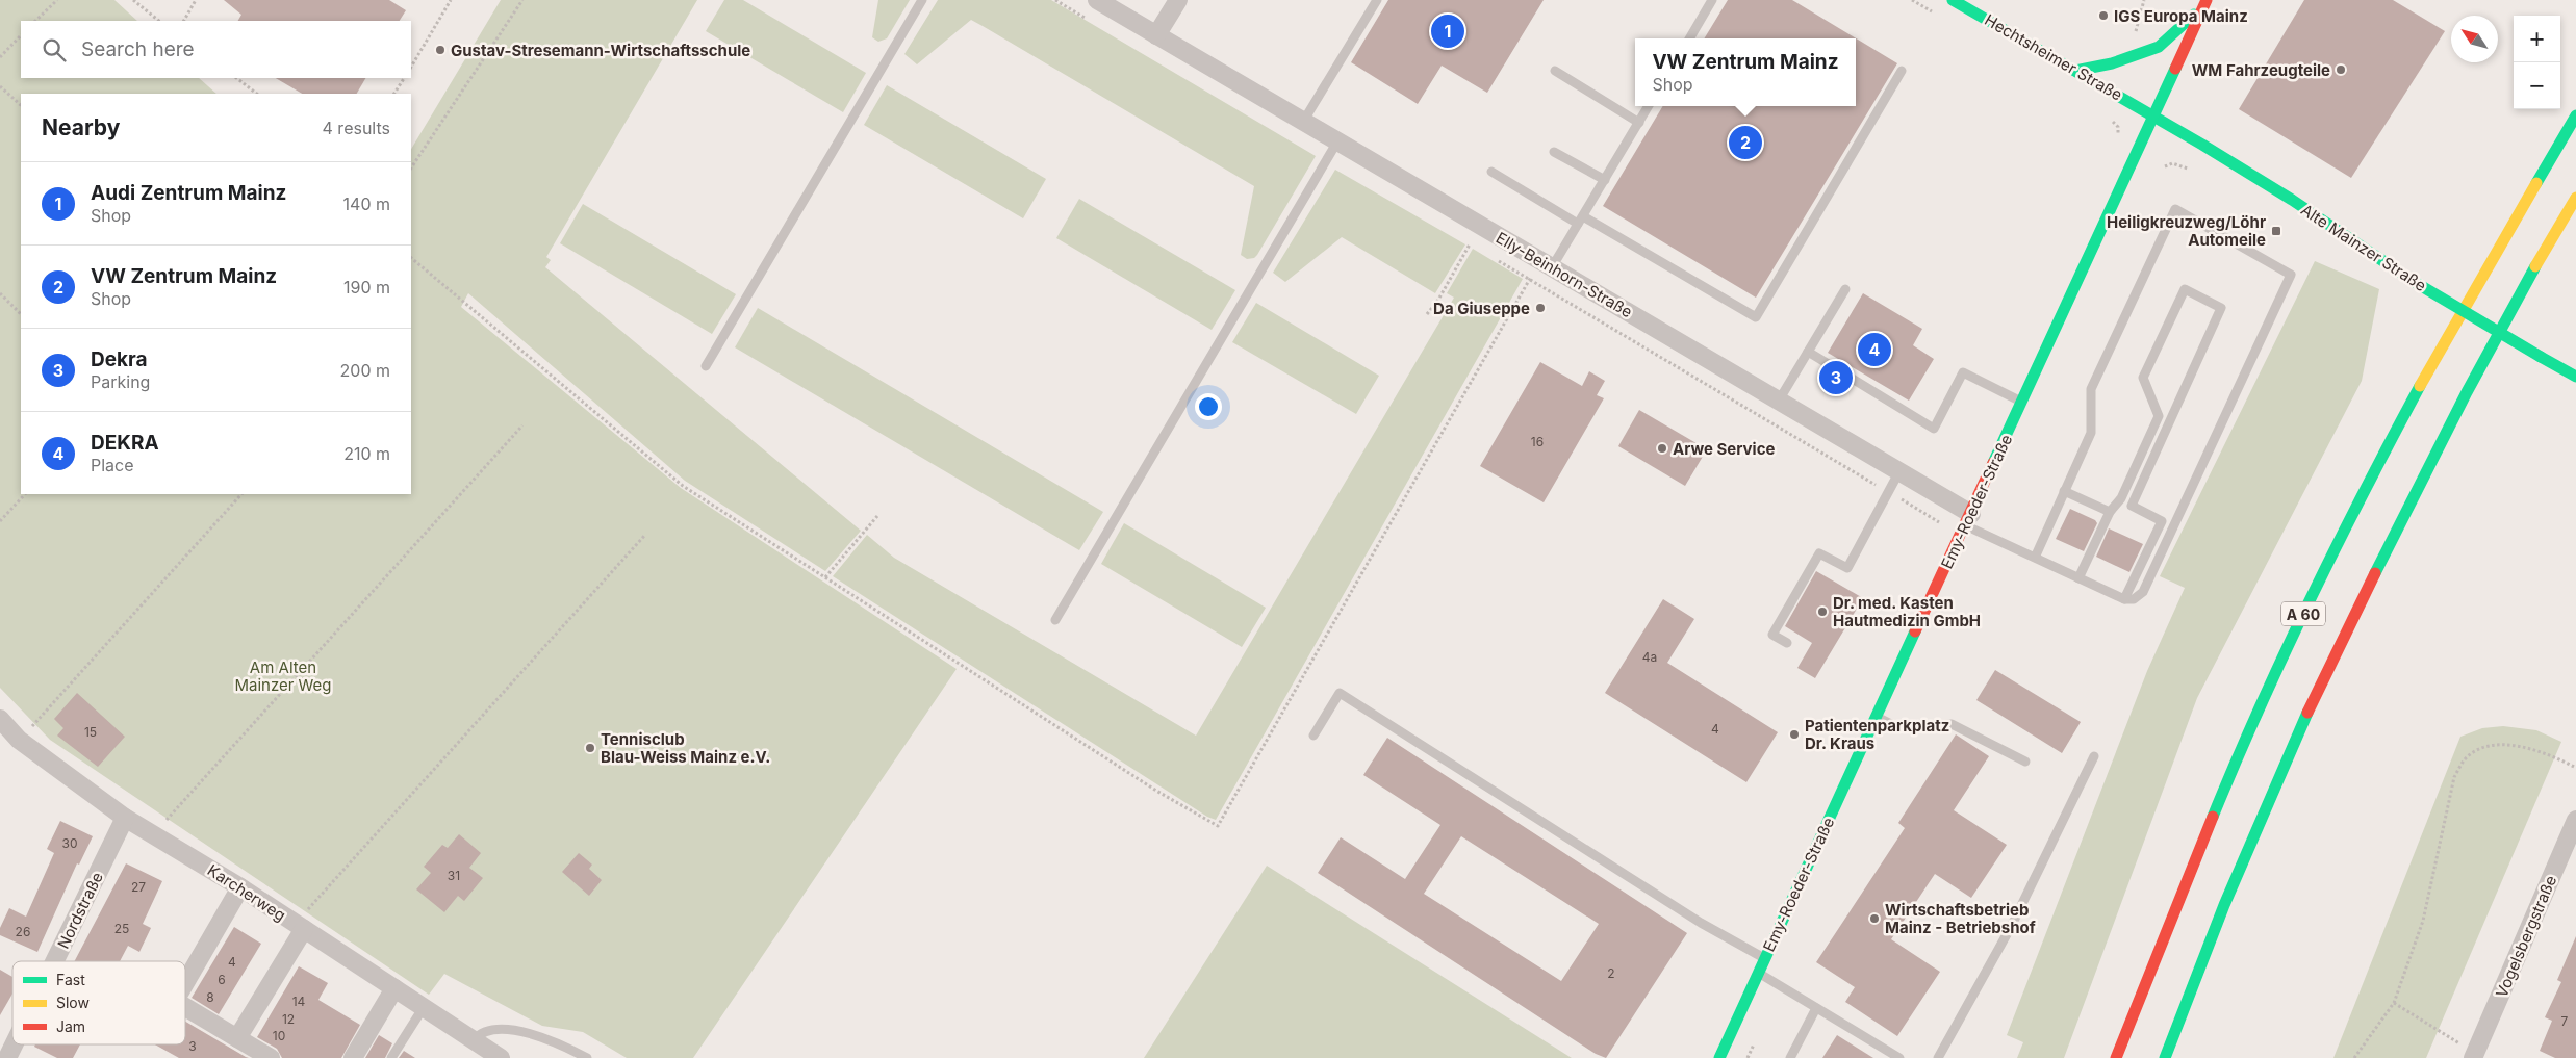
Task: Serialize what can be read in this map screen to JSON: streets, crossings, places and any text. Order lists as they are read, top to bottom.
{
  "streets": {
    "main road": [
      "Hechtsheimer Straße",
      "Alte Mainzer Straße",
      "Emy-Roeder-Straße",
      "A 60"
    ],
    "street": [
      "Elly-Beinhorn-Straße",
      "Karcherweg",
      "Nordstraße",
      "Vogelsbergstraße"
    ]
  },
  "crossings": [
    ["Hechtsheimer Straße", "Alte Mainzer Straße"],
    ["Hechtsheimer Straße", "Emy-Roeder-Straße"],
    ["Alte Mainzer Straße", "Emy-Roeder-Straße"],
    ["Elly-Beinhorn-Straße", "Emy-Roeder-Straße"],
    ["Karcherweg", "Nordstraße"]
  ],
  "parks": ["Am Alten Mainzer Weg"],
  "places": {
    "other": [
      "IGS Europa Mainz",
      "Gustav-Stresemann-Wirtschaftsschule",
      "WM Fahrzeugteile",
      "Da Giuseppe",
      "Arwe Service",
      "Dr. med. Kasten Hautmedizin GmbH",
      "Patientenparkplatz Dr. Kraus",
      "Tennisclub Blau-Weiss Mainz e.V.",
      "Wirtschaftsbetrieb Mainz - Betriebshof"
    ],
    "transit": ["Heiligkreuzweg/Löhr Automeile"]
  },
  "house_numbers": [
    "16",
    "4a",
    "4",
    "15",
    "30",
    "31",
    "27",
    "25",
    "26",
    "4",
    "2",
    "6",
    "8",
    "14",
    "12",
    "7",
    "10",
    "3"
  ],
  "legend": ["Fast", "Slow", "Jam"],
  "north": "top left",
  "page": {
    "pins": [
      "1",
      "2",
      "4",
      "3"
    ],
    "map_buttons": ["+", "−"],
    "search": "Search here",
    "popup": ["VW Zentrum Mainz", "Shop"],
    "heading": ["Nearby", "4 results"],
    "list": [
      {
        "mark": "1",
        "name": "Audi Zentrum Mainz",
        "note": "Shop",
        "value": "140 m"
      },
      {
        "mark": "2",
        "name": "VW Zentrum Mainz",
        "note": "Shop",
        "value": "190 m"
      },
      {
        "mark": "3",
        "name": "Dekra",
        "note": "Parking",
        "value": "200 m"
      },
      {
        "mark": "4",
        "name": "DEKRA",
        "note": "Place",
        "value": "210 m"
      }
    ]
  }
}
